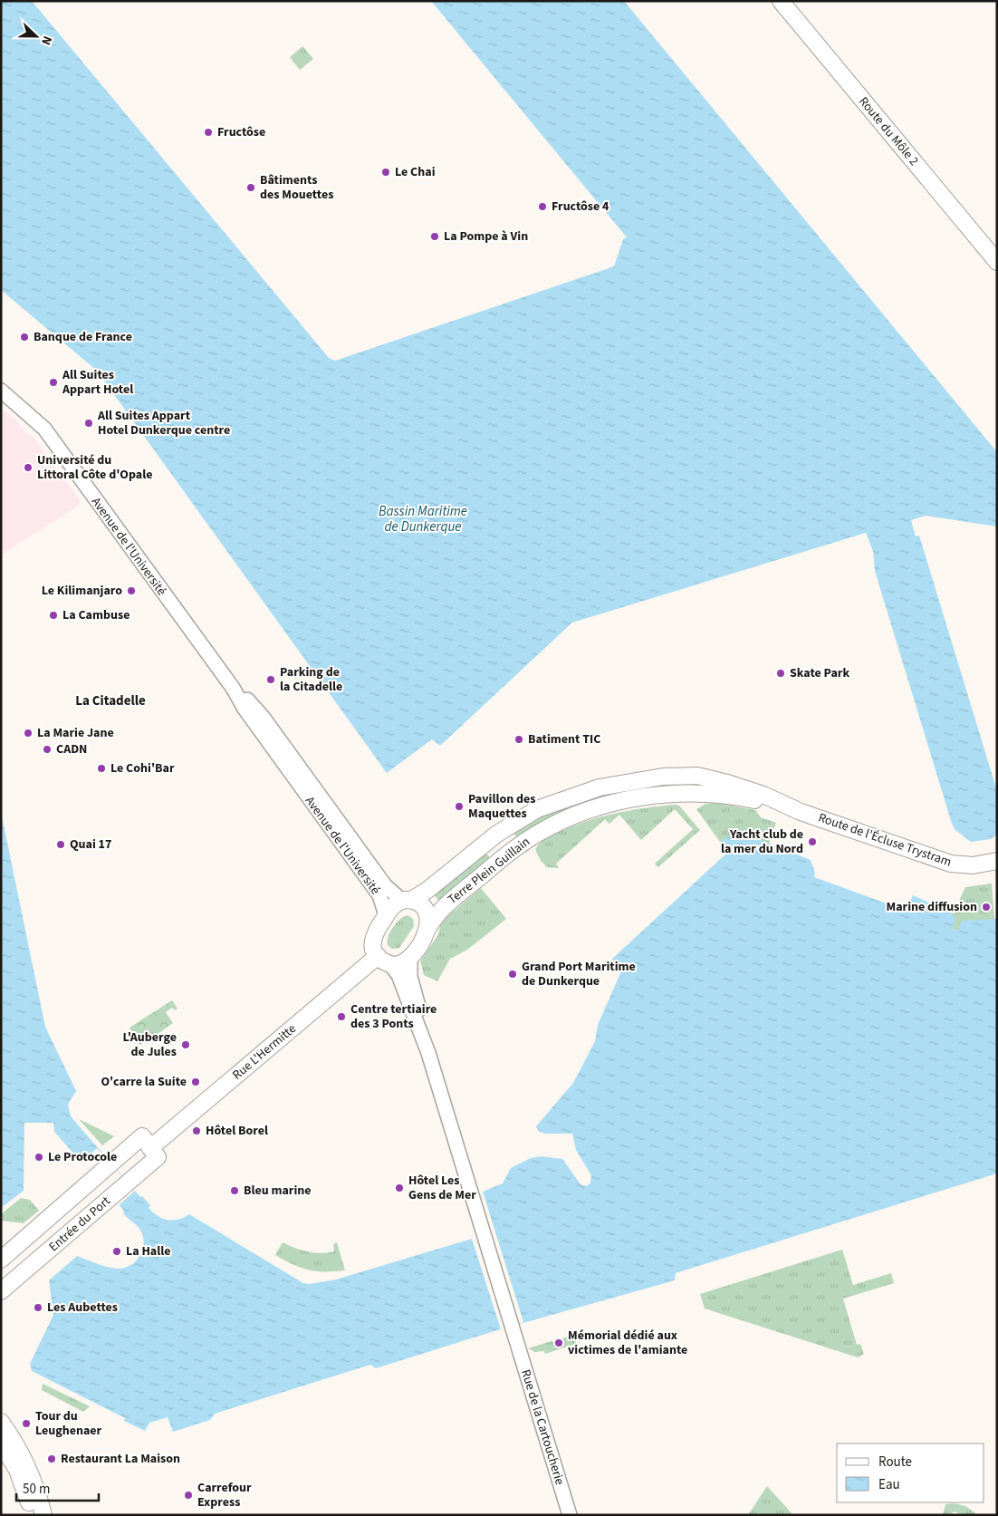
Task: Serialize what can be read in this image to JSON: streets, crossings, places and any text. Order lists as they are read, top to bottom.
{
  "streets": {
    "main road": [
      "Route du Môle 2",
      "Route de l'Écluse Trystram",
      "Terre Plein Guillain",
      "Rue L'Hermitte",
      "Entrée du Port"
    ],
    "street": ["Avenue de l'Université", "Rue de la Cartoucherie"]
  },
  "crossings": [
    ["Avenue de l'Université", "Terre Plein Guillain"],
    ["Avenue de l'Université", "Rue L'Hermitte"],
    ["Route de l'Écluse Trystram", "Terre Plein Guillain"],
    ["Terre Plein Guillain", "Rue L'Hermitte"],
    ["Rue L'Hermitte", "Entrée du Port"]
  ],
  "districts": ["La Citadelle"],
  "water": ["Bassin Maritime de Dunkerque"],
  "places": [
    "Fructôse",
    "Le Chai",
    "Bâtiments des Mouettes",
    "Fructôse 4",
    "La Pompe à Vin",
    "Banque de France",
    "All Suites Appart Hotel",
    "All Suites Appart Hotel Dunkerque centre",
    "Université du Littoral Côte d'Opale",
    "Le Kilimanjaro",
    "La Cambuse",
    "Skate Park",
    "Parking de la Citadelle",
    "La Marie Jane",
    "Batiment TIC",
    "CADN",
    "Le Cohi'Bar",
    "Pavillon des Maquettes",
    "Yacht club de la mer du Nord",
    "Quai 17",
    "Marine diffusion",
    "Grand Port Maritime de Dunkerque",
    "Centre tertiaire des 3 Ponts",
    "L'Auberge de Jules",
    "O'carre la Suite",
    "Hôtel Borel",
    "Le Protocole",
    "Hôtel Les Gens de Mer",
    "Bleu marine",
    "La Halle",
    "Les Aubettes",
    "Mémorial dédié aux victimes de l'amiante",
    "Tour du Leughenaer",
    "Restaurant La Maison",
    "Carrefour Express"
  ],
  "legend": ["Route", "Eau"],
  "scale_bar": "50 m",
  "north": "right"
}
